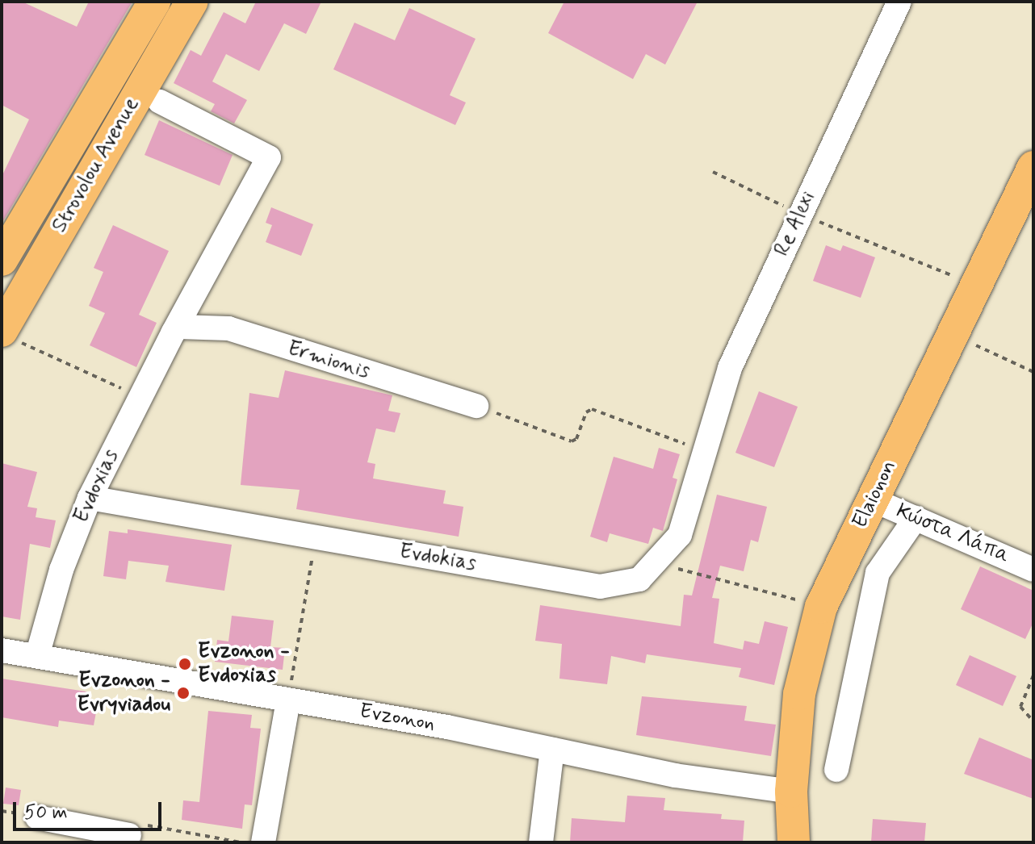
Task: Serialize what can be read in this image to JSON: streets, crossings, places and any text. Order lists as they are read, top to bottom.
{
  "streets": {
    "main road": ["Strovolou Avenue", "Elaionon"],
    "street": [
      "Re Alexi",
      "Ermionis",
      "Evdoxias",
      "Κώστα Λάπα",
      "Evdokias",
      "Evzonon"
    ]
  },
  "crossings": [
    ["Re Alexi", "Evdokias"],
    ["Ermionis", "Evdoxias"],
    ["Evdoxias", "Evdokias"],
    ["Evdoxias", "Evzonon"],
    ["Elaionon", "Κώστα Λάπα"],
    ["Elaionon", "Evzonon"]
  ],
  "places": ["Evzonon - Evdoxias", "Evzonon - Evryviadou"],
  "scale_bar": "50 m"
}
